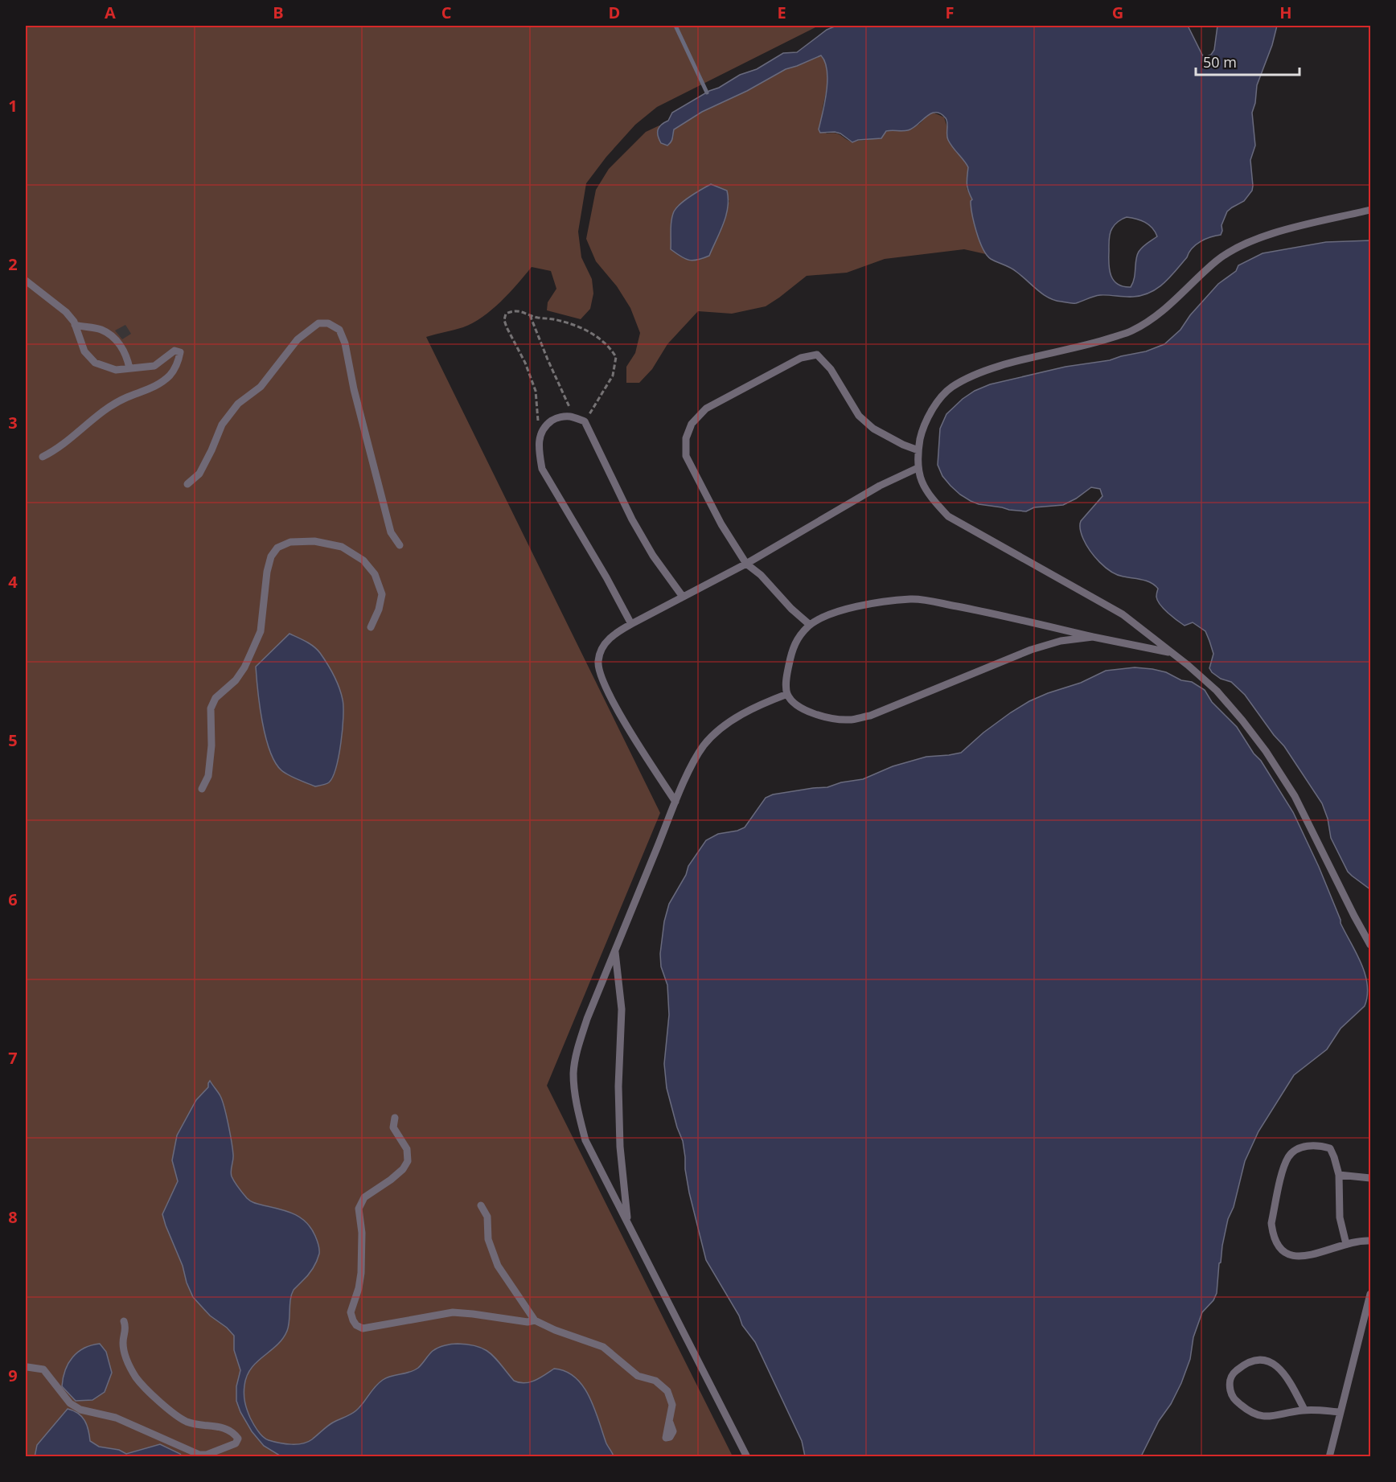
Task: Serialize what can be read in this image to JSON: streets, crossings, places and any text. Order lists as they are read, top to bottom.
{
  "scale_bar": "50 m",
  "grid": {
    "columns": [
      "A",
      "B",
      "C",
      "D",
      "E",
      "F",
      "G",
      "H"
    ],
    "rows": [
      "1",
      "2",
      "3",
      "4",
      "5",
      "6",
      "7",
      "8",
      "9"
    ]
  }
}
